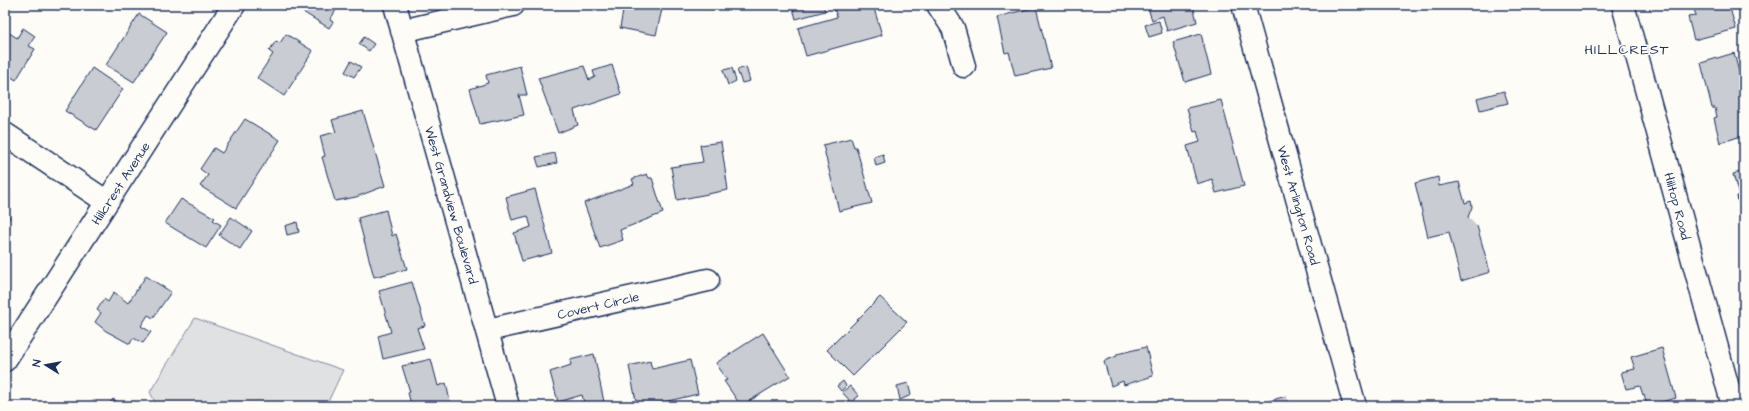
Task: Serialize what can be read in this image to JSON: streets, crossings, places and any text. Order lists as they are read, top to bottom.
{
  "streets": {
    "street": [
      "Hillcrest Avenue",
      "West Grandview Boulevard",
      "West Arlington Road",
      "Hilltop Road",
      "Covert Circle"
    ]
  },
  "crossings": [
    ["West Grandview Boulevard", "Covert Circle"]
  ],
  "districts": ["HILLCREST"],
  "north": "left"
}
